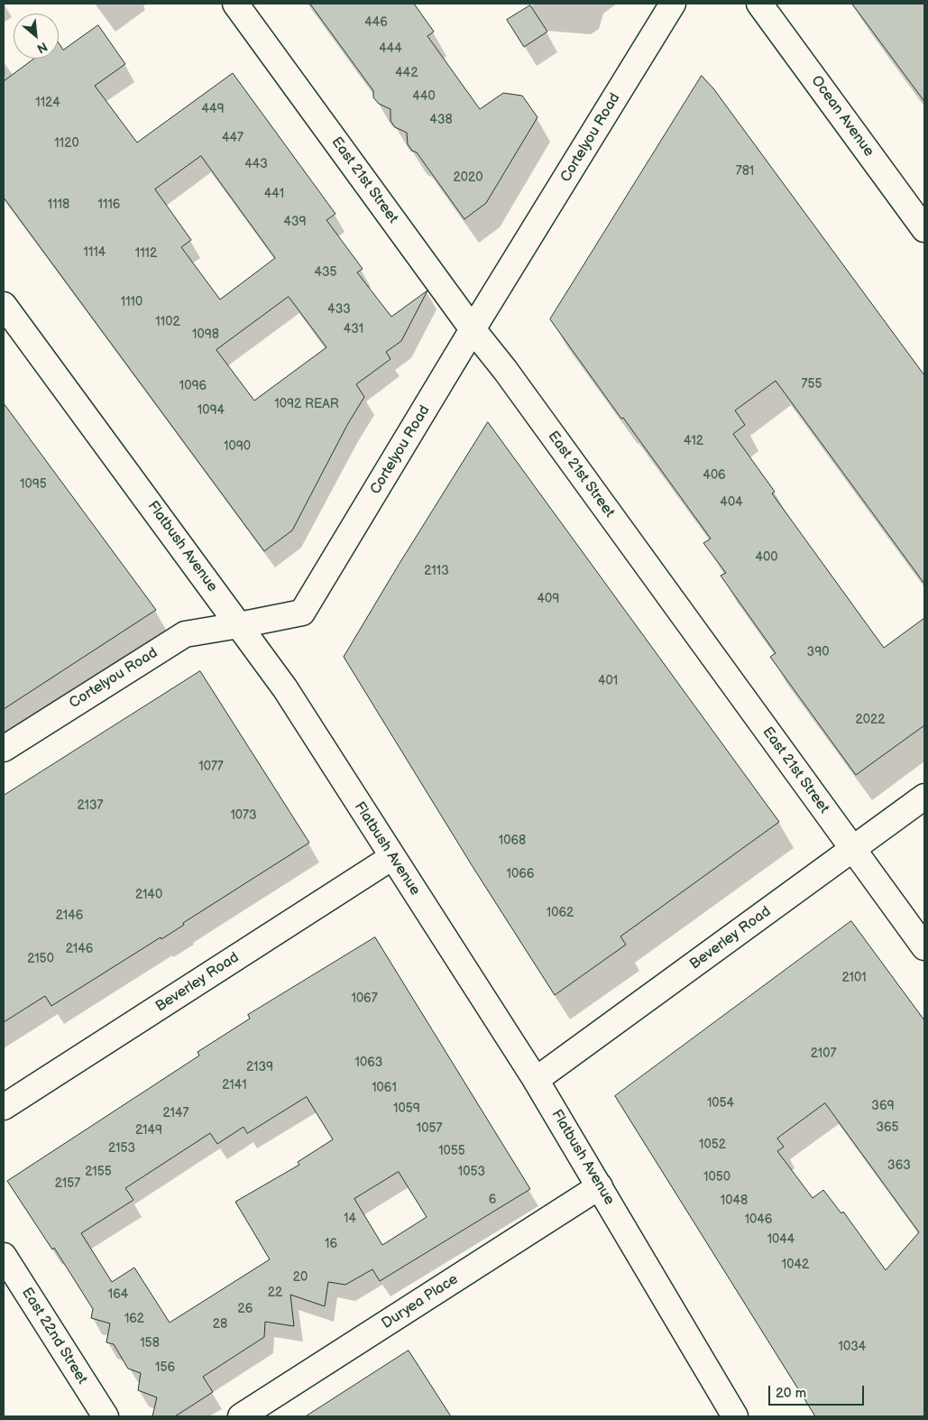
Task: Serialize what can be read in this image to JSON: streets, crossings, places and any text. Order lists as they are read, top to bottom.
{
  "streets": {
    "street": [
      "Ocean Avenue",
      "Cortelyou Road",
      "East 21st Street",
      "Flatbush Avenue",
      "Beverley Road",
      "Duryea Place",
      "East 22nd Street"
    ]
  },
  "crossings": [
    ["Cortelyou Road", "East 21st Street"],
    ["Cortelyou Road", "Flatbush Avenue"],
    ["East 21st Street", "Beverley Road"],
    ["Flatbush Avenue", "Beverley Road"],
    ["Flatbush Avenue", "Duryea Place"]
  ],
  "house_numbers": [
    "446",
    "444",
    "442",
    "440",
    "1124",
    "449",
    "438",
    "447",
    "1120",
    "443",
    "781",
    "2020",
    "441",
    "1118",
    "1116",
    "439",
    "1114",
    "1112",
    "435",
    "1110",
    "433",
    "1102",
    "431",
    "1098",
    "755",
    "1096",
    "1092 REAR",
    "1094",
    "412",
    "1090",
    "406",
    "1095",
    "404",
    "400",
    "2113",
    "409",
    "390",
    "401",
    "2022",
    "1077",
    "2137",
    "1073",
    "1068",
    "1066",
    "2140",
    "1062",
    "2146",
    "2146",
    "2150",
    "2101",
    "1067",
    "2107",
    "1063",
    "2139",
    "2141",
    "1061",
    "1054",
    "369",
    "1059",
    "2147",
    "365",
    "1057",
    "2149",
    "1052",
    "2153",
    "1055",
    "363",
    "2155",
    "1053",
    "1050",
    "2157",
    "6",
    "1048",
    "14",
    "1046",
    "1044",
    "16",
    "1042",
    "20",
    "22",
    "164",
    "26",
    "162",
    "28",
    "158",
    "1034",
    "156"
  ],
  "scale_bar": "20 m",
  "north": "bottom right"
}
